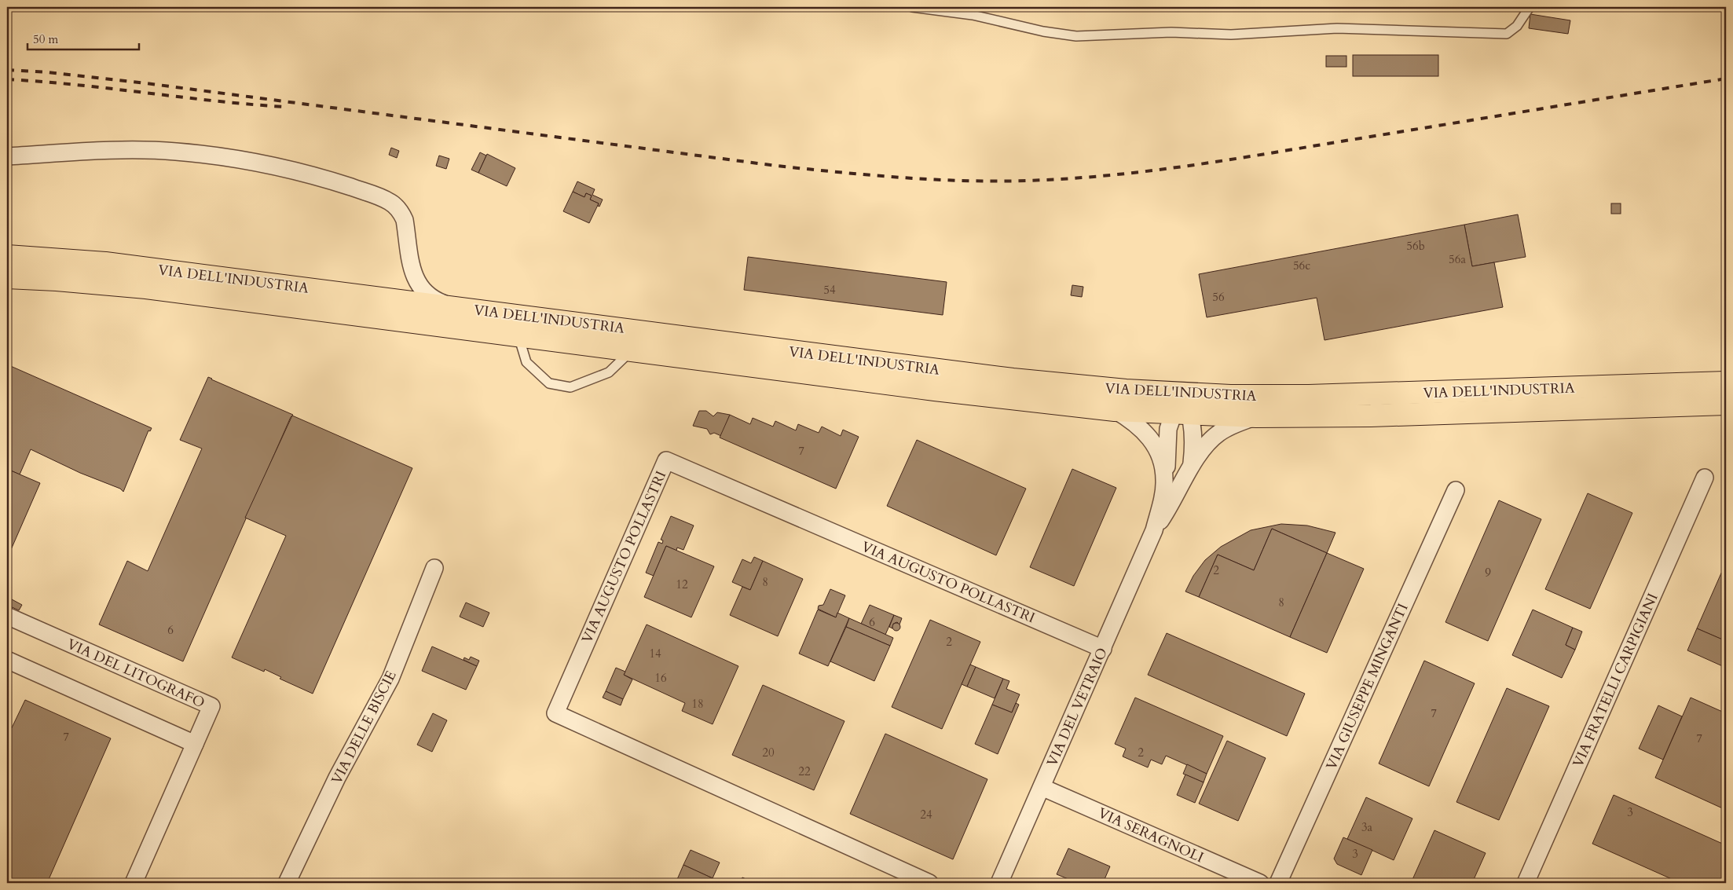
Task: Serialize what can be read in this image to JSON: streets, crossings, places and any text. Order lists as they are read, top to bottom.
{
  "streets": {
    "main road": ["VIA DELL'INDUSTRIA"],
    "street": [
      "VIA AUGUSTO POLLASTRI",
      "VIA DEL LITOGRAFO",
      "VIA FRATELLI CARPIGIANI",
      "VIA GIUSEPPE MINGANTI",
      "VIA DEL VETRAIO",
      "VIA DELLE BISCIE",
      "VIA SERAGNOLI"
    ]
  },
  "crossings": [
    ["VIA DELL'INDUSTRIA", "VIA DEL VETRAIO"],
    ["VIA AUGUSTO POLLASTRI", "VIA DEL VETRAIO"],
    ["VIA DEL VETRAIO", "VIA SERAGNOLI"]
  ],
  "house_numbers": [
    "56b",
    "56a",
    "56c",
    "54",
    "56",
    "7",
    "2",
    "9",
    "8",
    "12",
    "8",
    "6",
    "6",
    "2",
    "14",
    "16",
    "18",
    "7",
    "7",
    "7",
    "20",
    "2",
    "22",
    "3",
    "24",
    "3a",
    "3"
  ],
  "scale_bar": "50 m"
}
